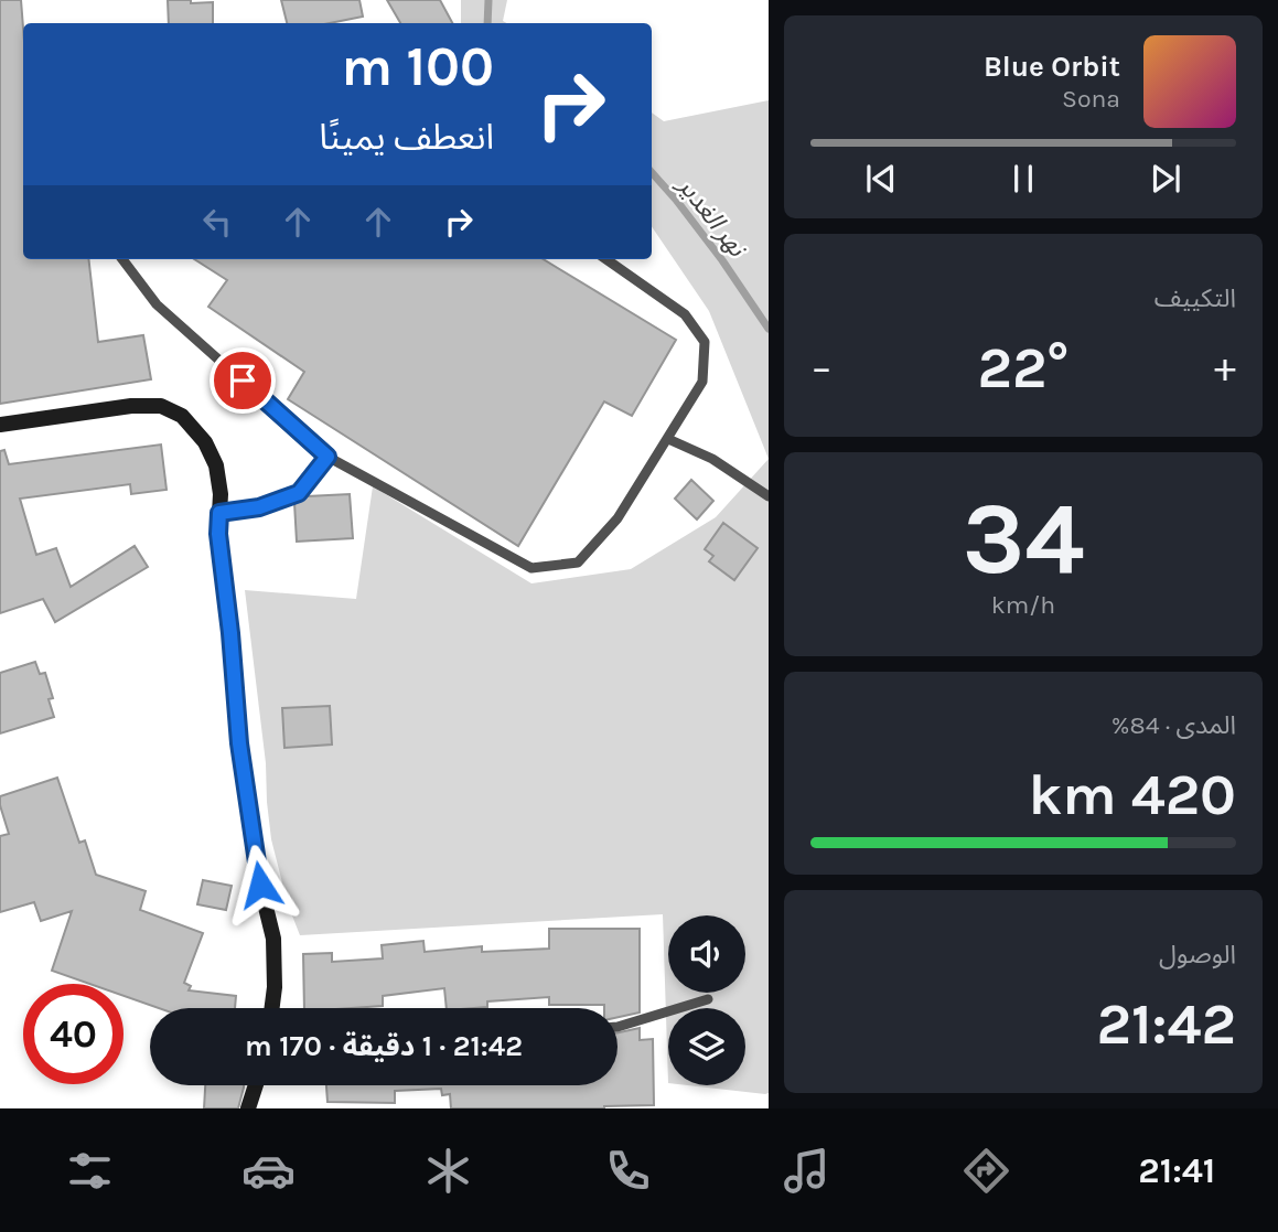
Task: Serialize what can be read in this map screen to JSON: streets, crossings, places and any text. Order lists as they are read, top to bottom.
{
  "water": ["نهر الغدير"],
  "page": {
    "turn": ["100 m", "انعطف يمينًا"],
    "song": ["Blue Orbit", "Sona"],
    "tile": [
      "التكييف",
      ["34", "km/h"],
      ["المدى · 84%", "420 km"],
      ["الوصول", "21:42"]
    ],
    "heat": ["−", "22°", "+"],
    "limit": "40",
    "trip": "21:42 · 1 دقيقة · 170 m",
    "tabs": "21:41"
  }
}
